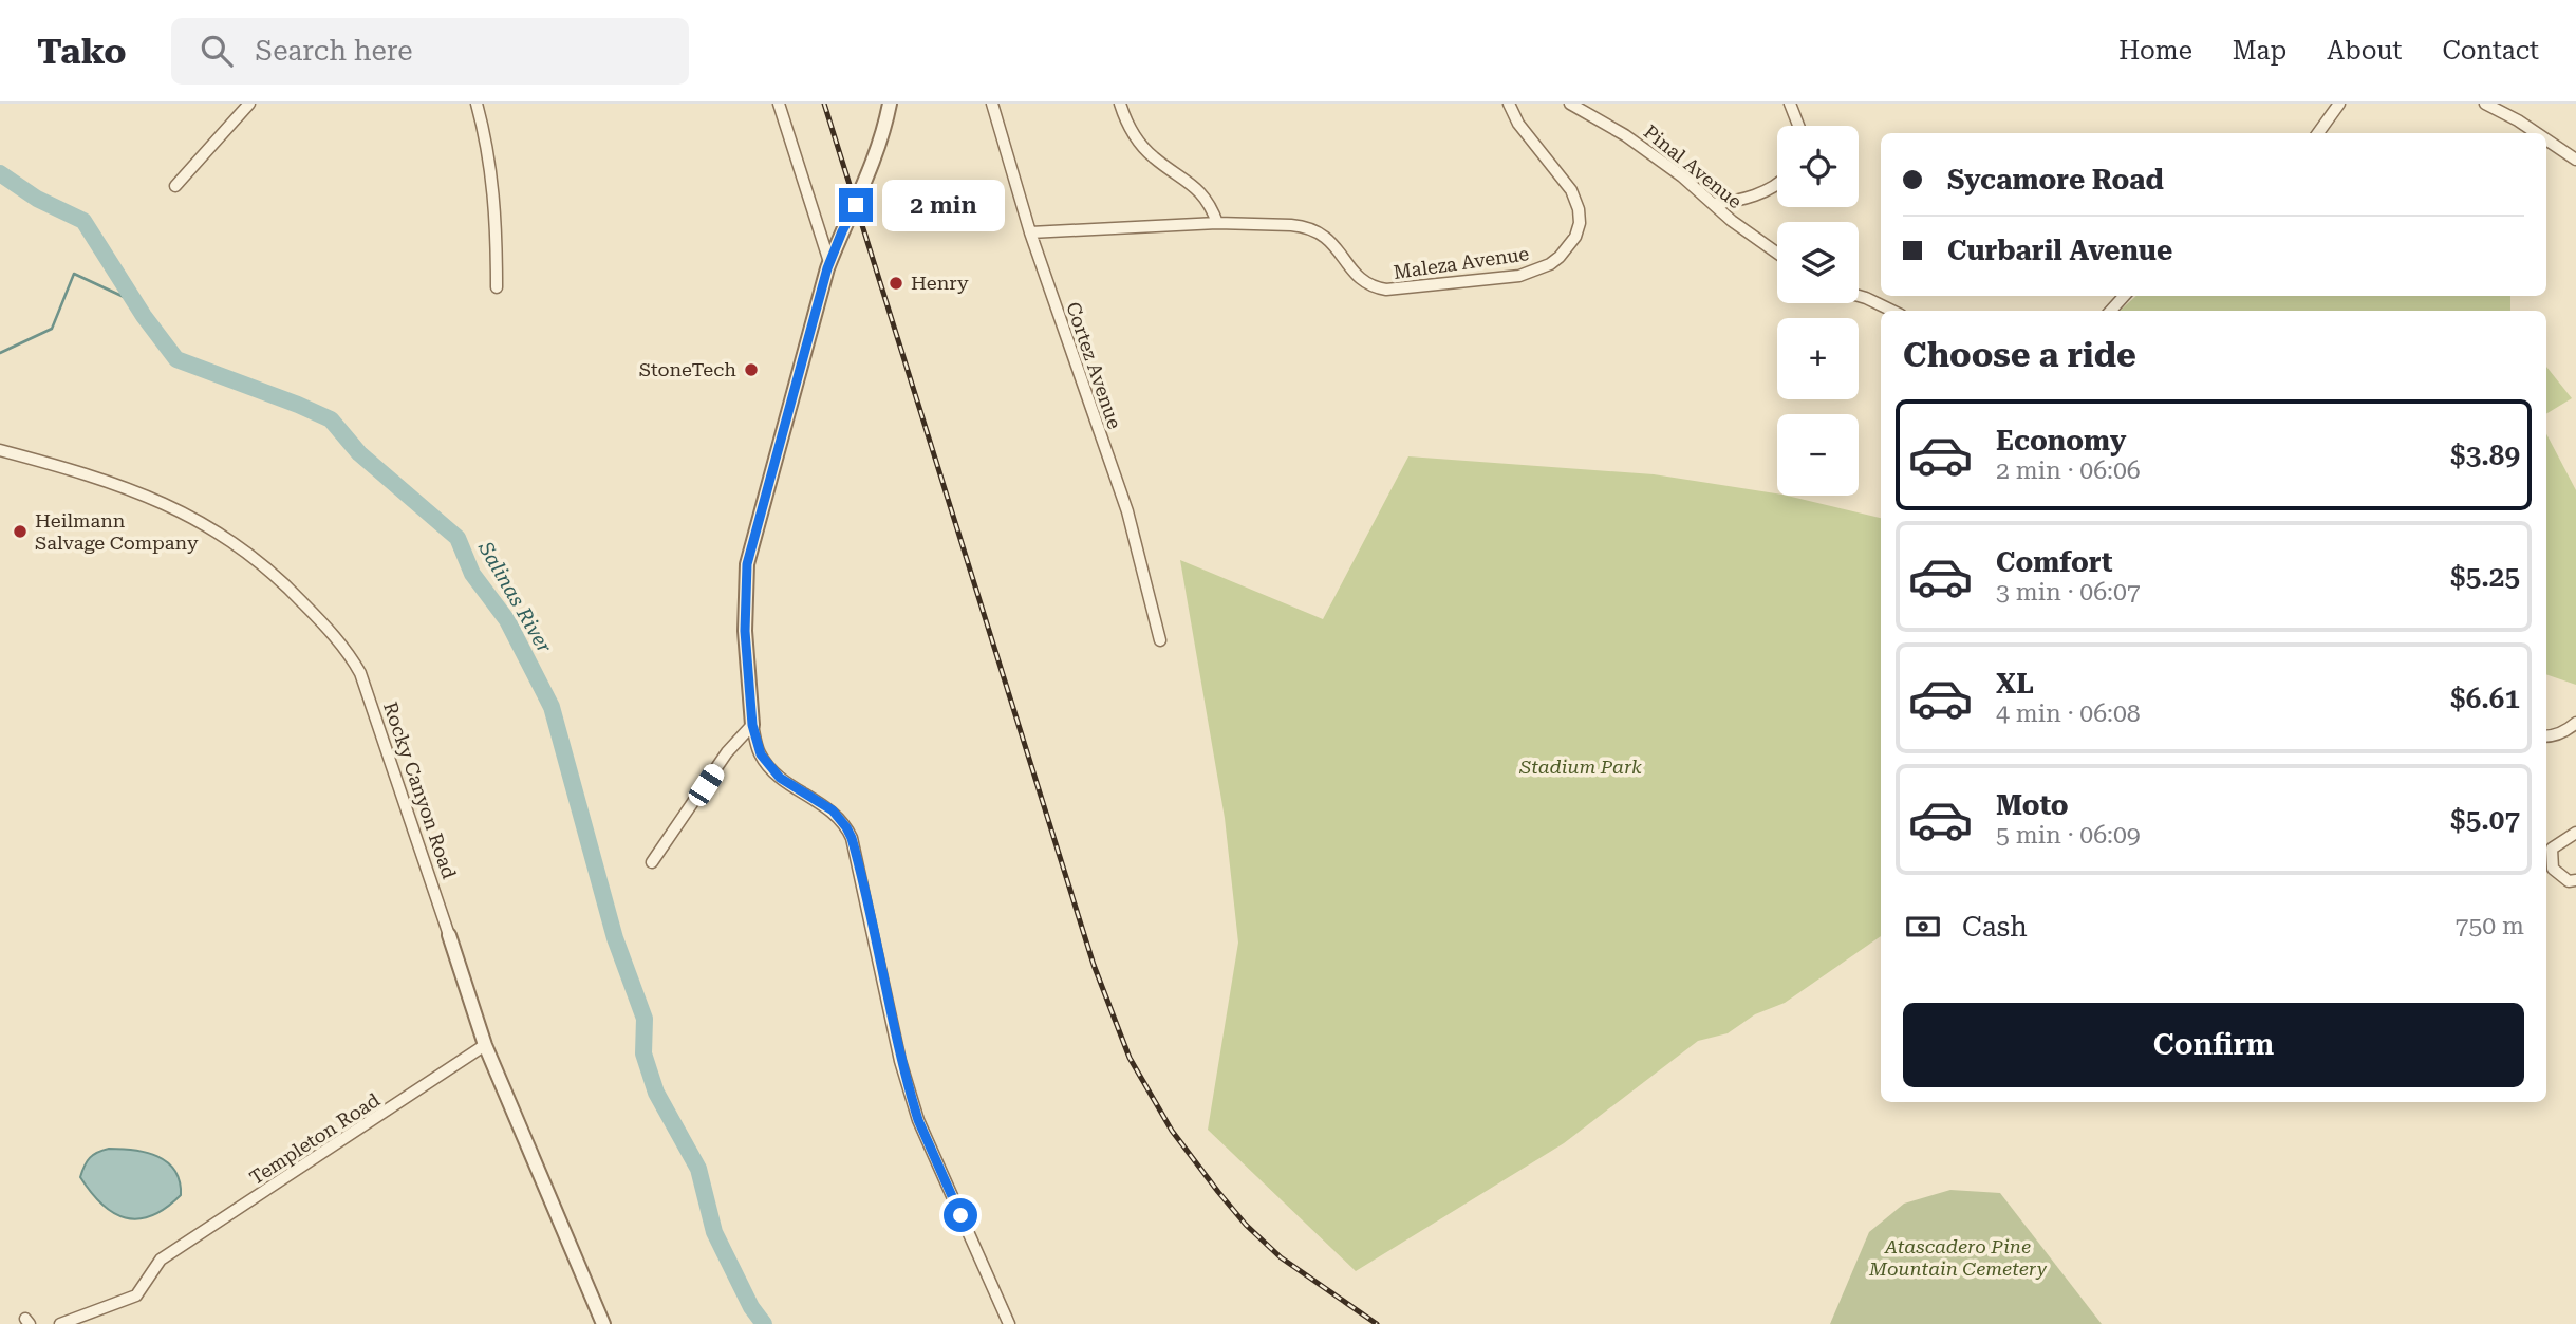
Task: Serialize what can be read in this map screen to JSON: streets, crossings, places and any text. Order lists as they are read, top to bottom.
{
  "streets": {
    "street": [
      "Pinal Avenue",
      "Maleza Avenue",
      "Cortez Avenue",
      "Rocky Canyon Road",
      "Templeton Road"
    ]
  },
  "crossings": [
    ["Maleza Avenue", "Cortez Avenue"],
    ["Rocky Canyon Road", "Templeton Road"]
  ],
  "water": ["Salinas River"],
  "parks": ["Stadium Park", "Atascadero Pine Mountain Cemetery"],
  "places": ["Henry", "StoneTech", "Heilmann Salvage Company"],
  "page": {
    "header": "Tako",
    "search": "Search here",
    "nav": [
      "Home",
      "Map",
      "About",
      "Contact"
    ],
    "map_buttons": ["+", "−"],
    "banner": ["Sycamore Road", "Curbaril Avenue"],
    "bubble": "2 min",
    "heading": "Choose a ride",
    "list": [
      {
        "name": "Economy",
        "note": "2 min · 06:06",
        "value": "$3.89"
      },
      {
        "name": "Comfort",
        "note": "3 min · 06:07",
        "value": "$5.25"
      },
      {
        "name": "XL",
        "note": "4 min · 06:08",
        "value": "$6.61"
      },
      {
        "name": "Moto",
        "note": "5 min · 06:09",
        "value": "$5.07"
      }
    ],
    "pay": ["Cash", "750 m"],
    "buttons": "Confirm"
  }
}
